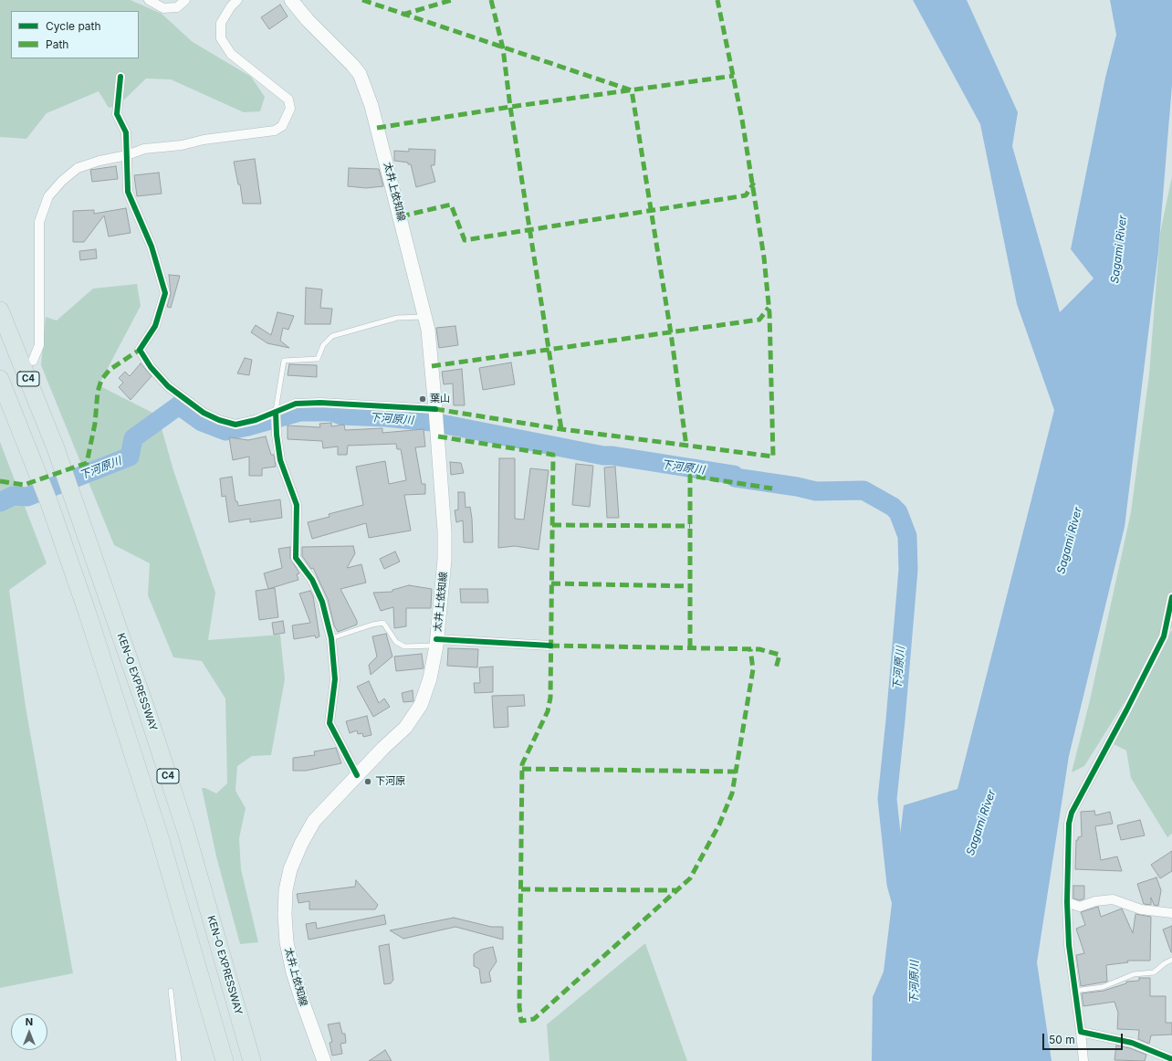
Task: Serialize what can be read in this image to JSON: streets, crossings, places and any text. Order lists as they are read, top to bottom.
{
  "streets": {
    "highway": ["C4", "KEN-O EXPRESSWAY"],
    "main road": ["太井上依知線"]
  },
  "water": ["Sagami River", "下河原川"],
  "places": ["葉山", "下河原"],
  "legend": ["Cycle path", "Path"],
  "scale_bar": "50 m",
  "north": "top"
}
